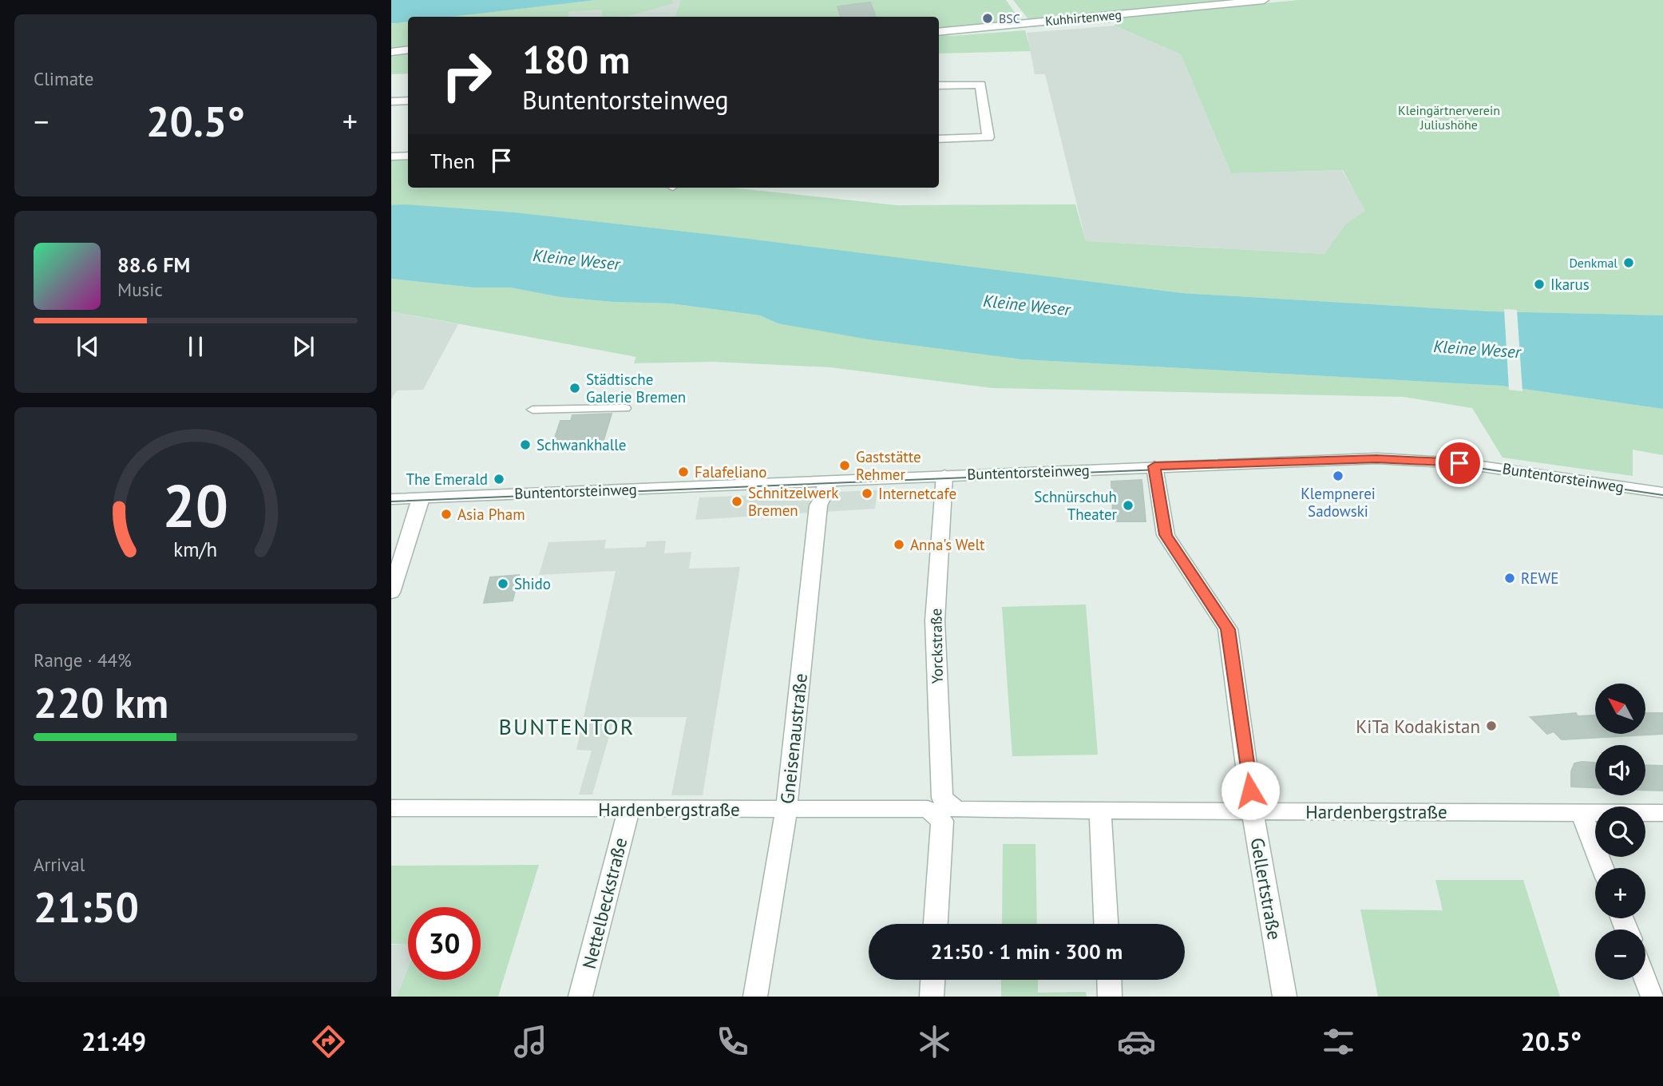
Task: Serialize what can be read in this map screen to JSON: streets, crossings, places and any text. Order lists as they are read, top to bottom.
{
  "streets": {
    "street": [
      "Kuhhirtenweg",
      "Buntentorsteinweg",
      "Yorckstraße",
      "Gneisenaustraße",
      "Hardenbergstraße",
      "Gellertstraße",
      "Nettelbeckstraße"
    ]
  },
  "crossings": [
    ["Buntentorsteinweg", "Yorckstraße"],
    ["Buntentorsteinweg", "Gneisenaustraße"],
    ["Buntentorsteinweg", "Gellertstraße"],
    ["Yorckstraße", "Hardenbergstraße"],
    ["Gneisenaustraße", "Hardenbergstraße"],
    ["Hardenbergstraße", "Gellertstraße"],
    ["Hardenbergstraße", "Nettelbeckstraße"]
  ],
  "districts": ["BUNTENTOR"],
  "water": ["Kleine Weser"],
  "parks": ["Kleingärtnerverein Juliushöhe"],
  "places": [
    "BSC",
    "Denkmal",
    "Ikarus",
    "Städtische Galerie Bremen",
    "Schwankhalle",
    "Gaststätte Rehmer",
    "Falafeliano",
    "Klempnerei Sadowski",
    "The Emerald",
    "Internetcafe",
    "Schnitzelwerk Bremen",
    "Schnürschuh Theater",
    "Asia Pham",
    "Anna's Welt",
    "REWE",
    "Shido",
    "KiTa Kodakistan"
  ],
  "north": "top left",
  "page": {
    "tile": [
      "Climate",
      ["Range · 44%", "220 km"],
      ["Arrival", "21:50"]
    ],
    "turn": ["180 m", "Buntentorsteinweg"],
    "heat": ["−", "20.5°", "+"],
    "then": "Then",
    "song": ["88.6 FM", "Music"],
    "map_buttons": ["+", "−"],
    "limit": "30",
    "trip": "21:50 · 1 min · 300 m",
    "tabs": ["21:49", "20.5°"],
    "gauge": ["20", "km/h"]
  }
}
